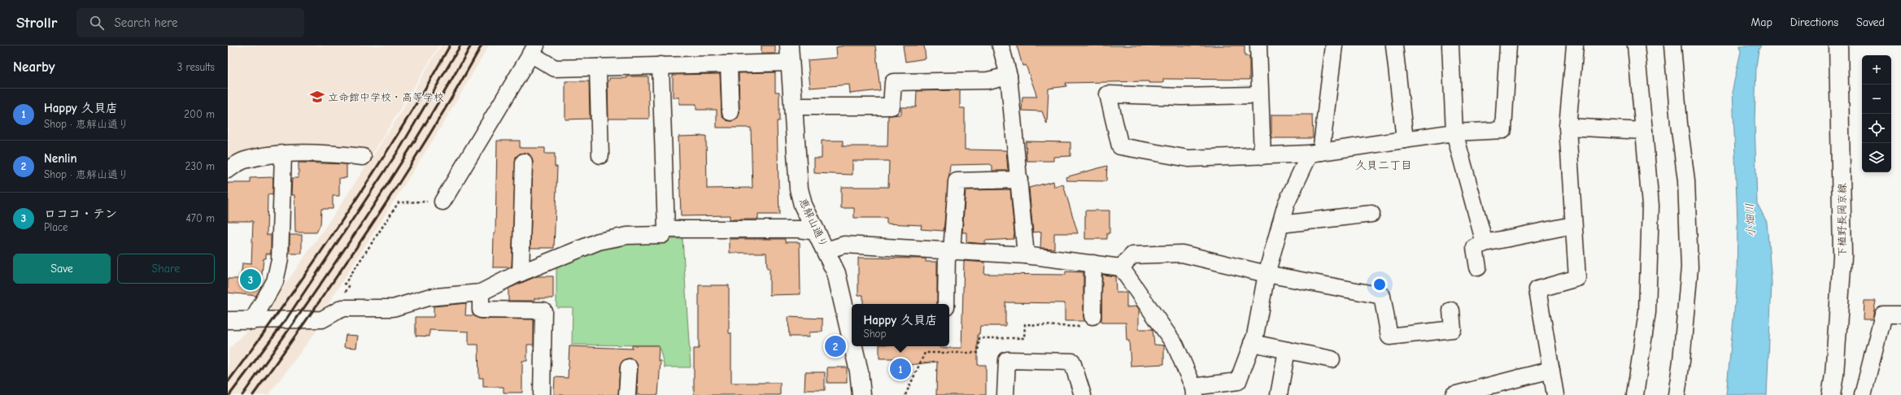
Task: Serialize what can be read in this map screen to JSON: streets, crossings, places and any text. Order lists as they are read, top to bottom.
{
  "streets": {
    "street": ["下植野長岡京線", "恵解山通り"]
  },
  "districts": ["久貝二丁目"],
  "water": ["小畑川"],
  "places": {
    "school or university": ["立命館中学校・高等学校"]
  },
  "page": {
    "header": "Strollr",
    "search": "Search here",
    "nav": ["Map", "Directions", "Saved"],
    "heading": ["Nearby", "3 results"],
    "map_buttons": ["+", "−"],
    "list": [
      {
        "mark": "1",
        "name": "Happy 久貝店",
        "note": "Shop · 恵解山通り",
        "value": "200 m"
      },
      {
        "mark": "2",
        "name": "Nenlin",
        "note": "Shop · 恵解山通り",
        "value": "230 m"
      },
      {
        "mark": "3",
        "name": "ロココ・テン",
        "note": "Place",
        "value": "470 m"
      }
    ],
    "buttons": ["Save", "Share"],
    "pins": ["3", "2", "1"],
    "popup": ["Happy 久貝店", "Shop"]
  }
}
